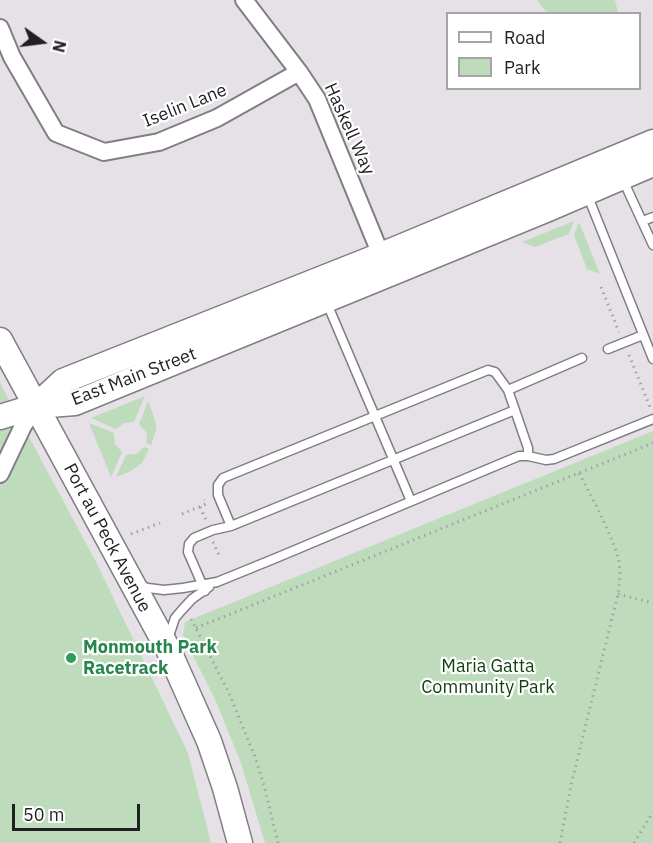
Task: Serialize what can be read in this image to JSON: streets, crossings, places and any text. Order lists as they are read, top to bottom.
{
  "streets": {
    "main road": ["East Main Street", "Port au Peck Avenue"],
    "street": ["Iselin Lane", "Haskell Way"]
  },
  "crossings": [
    ["Iselin Lane", "Haskell Way"],
    ["Haskell Way", "East Main Street"],
    ["East Main Street", "Port au Peck Avenue"]
  ],
  "parks": ["Maria Gatta Community Park"],
  "places": ["Monmouth Park Racetrack"],
  "legend": ["Road", "Park"],
  "scale_bar": "50 m",
  "north": "right"
}
